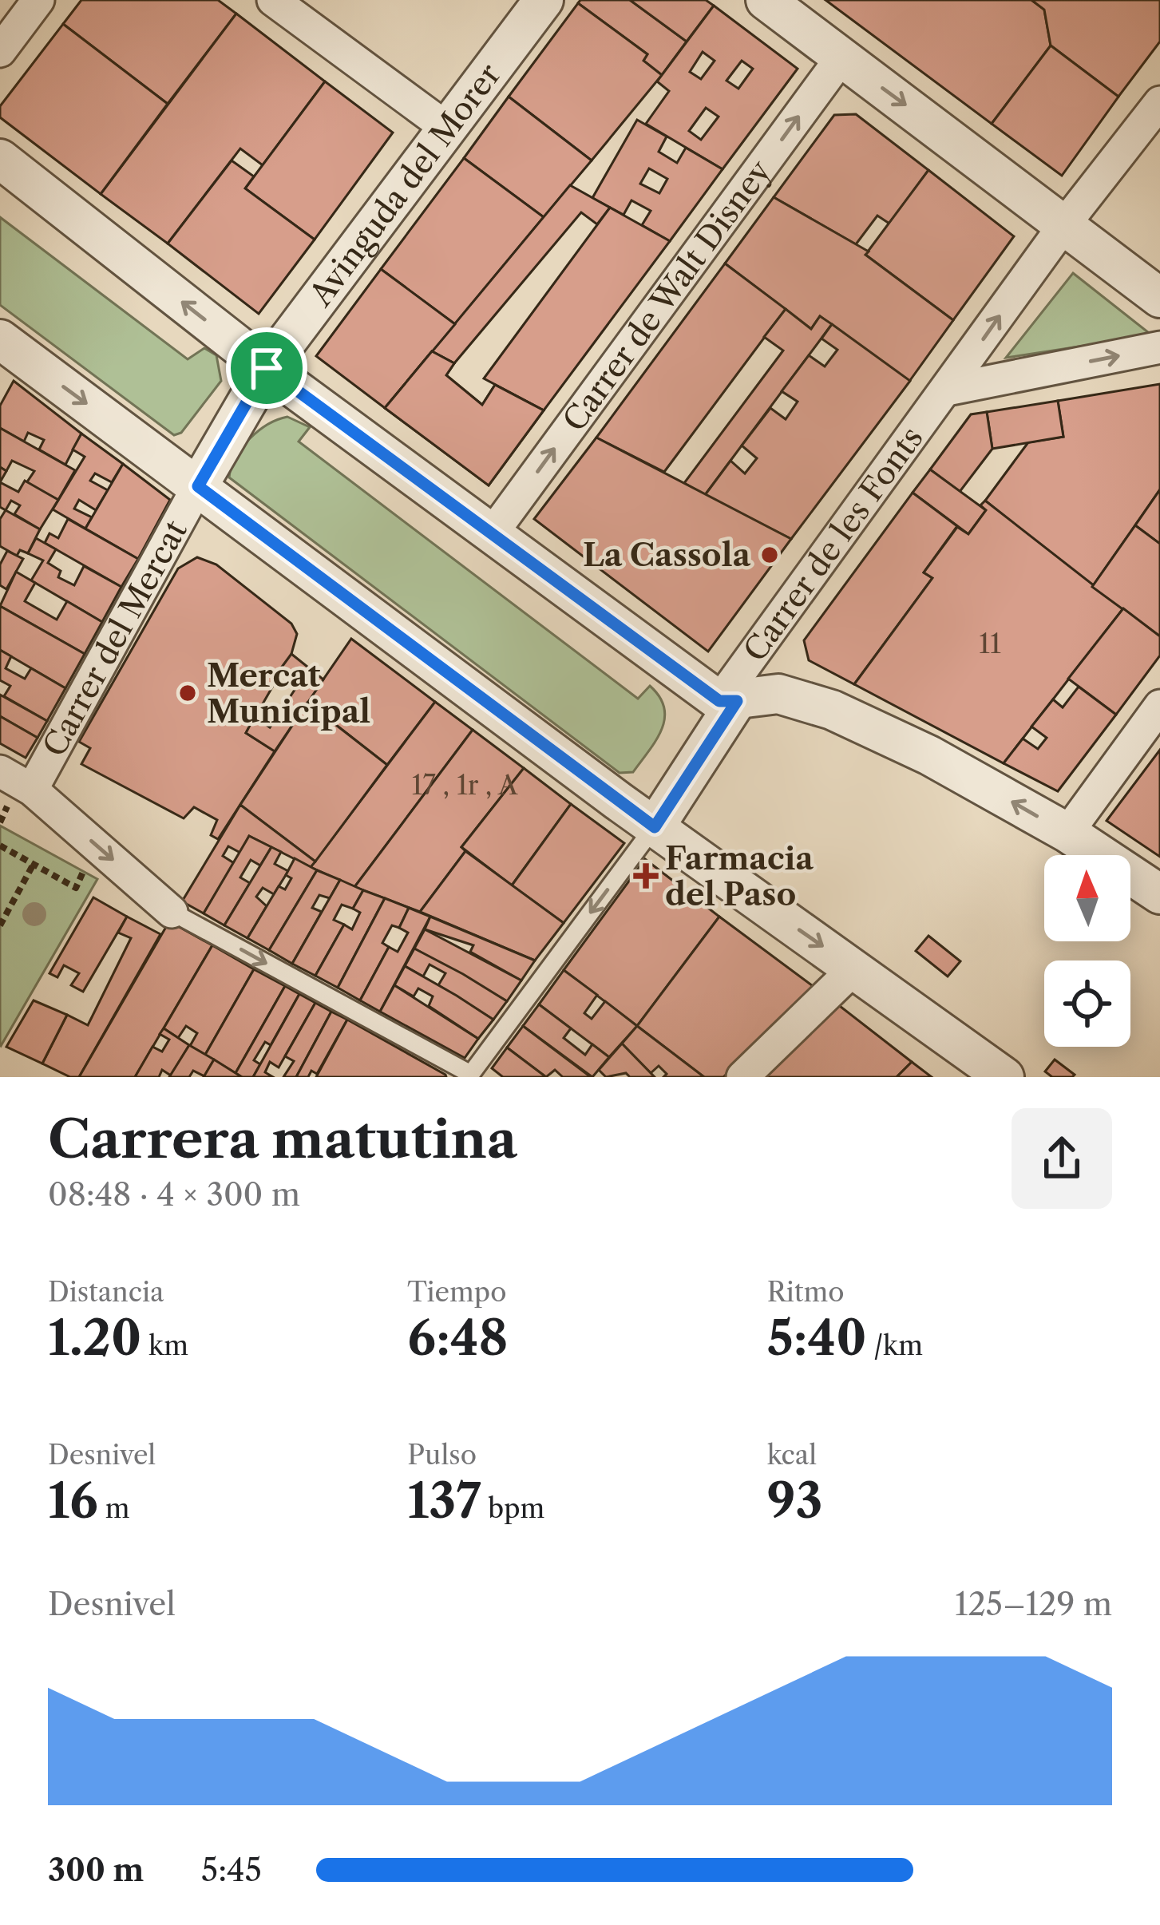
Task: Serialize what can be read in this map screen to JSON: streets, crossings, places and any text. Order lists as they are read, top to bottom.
{
  "streets": {
    "street": [
      "Avinguda del Morer",
      "Carrer de Walt Disney",
      "Carrer de les Fonts",
      "Carrer del Mercat"
    ]
  },
  "crossings": [
    ["Avinguda del Morer", "Carrer del Mercat"]
  ],
  "one_way": ["Carrer de Walt Disney"],
  "places": {
    "other": ["La Cassola", "Mercat Municipal"],
    "health": ["Farmacia del Paso"]
  },
  "house_numbers": ["11", "17 , 1r , A"],
  "north": "top",
  "page": {
    "heading": ["Carrera matutina", "08:48 · 4 × 300 m"],
    "stats": [
      ["Distancia", "1.20 km"],
      ["Tiempo", "6:48"],
      ["Ritmo", "5:40 /km"],
      ["Desnivel", "16 m"],
      ["Pulso", "137 bpm"],
      ["kcal", "93"]
    ],
    "chart": ["Desnivel", "125–129 m"],
    "list": [
      {
        "name": "300 m",
        "note": "5:45"
      }
    ]
  }
}
